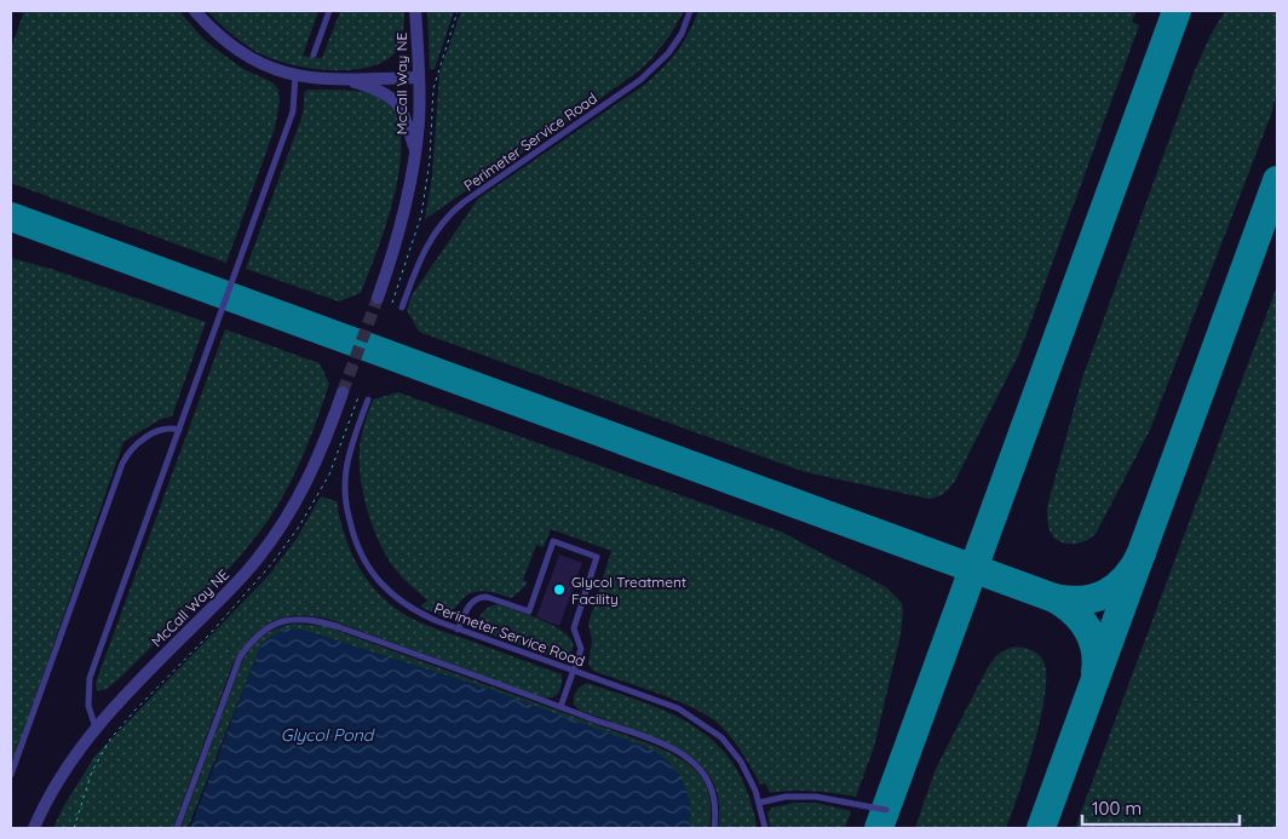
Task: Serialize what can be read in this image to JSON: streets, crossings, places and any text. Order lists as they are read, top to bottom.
{
  "streets": {
    "street": ["McCall Way NE"],
    "lane": ["Perimeter Service Road"]
  },
  "water": ["Glycol Pond"],
  "places": ["Glycol Treatment Facility"],
  "scale_bar": "100 m"
}
